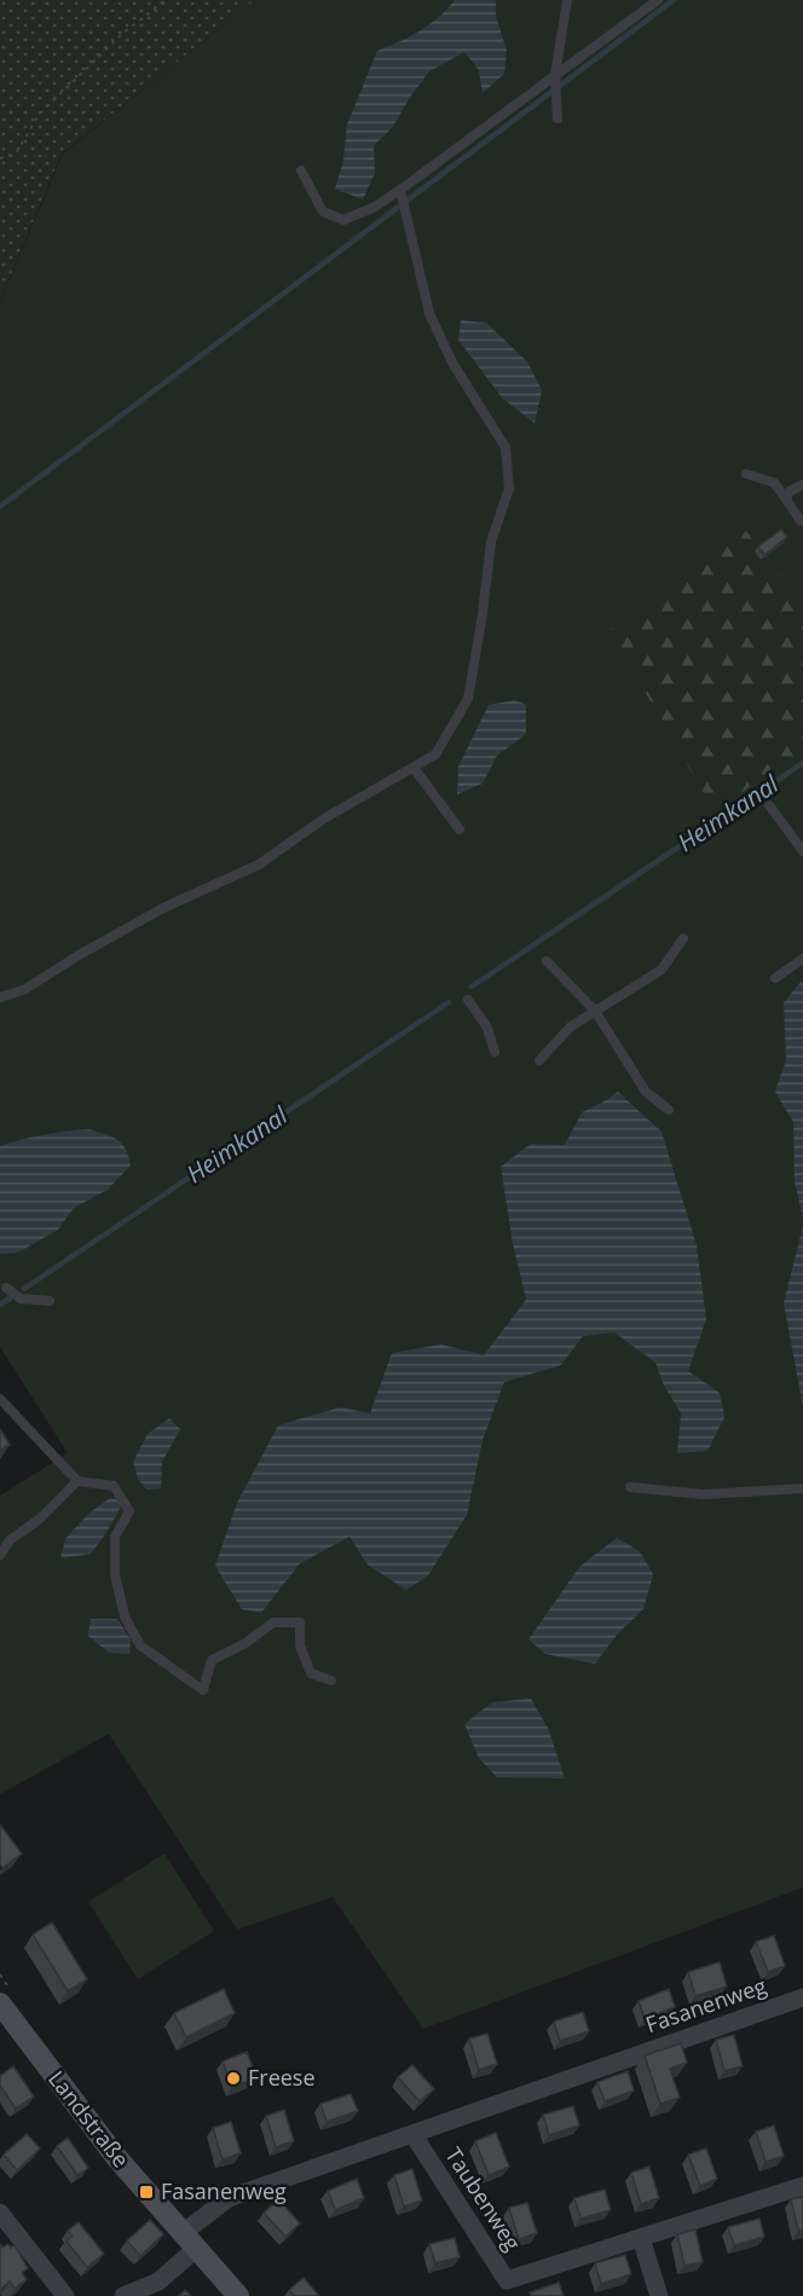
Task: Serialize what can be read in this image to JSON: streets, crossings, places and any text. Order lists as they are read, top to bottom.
{
  "streets": {
    "street": ["Fasanenweg", "Landstraße", "Taubenweg"]
  },
  "crossings": [
    ["Fasanenweg", "Landstraße"],
    ["Fasanenweg", "Taubenweg"]
  ],
  "water": ["Heimkanal"],
  "places": {
    "other": ["Freese"],
    "transit": ["Fasanenweg"]
  }
}
